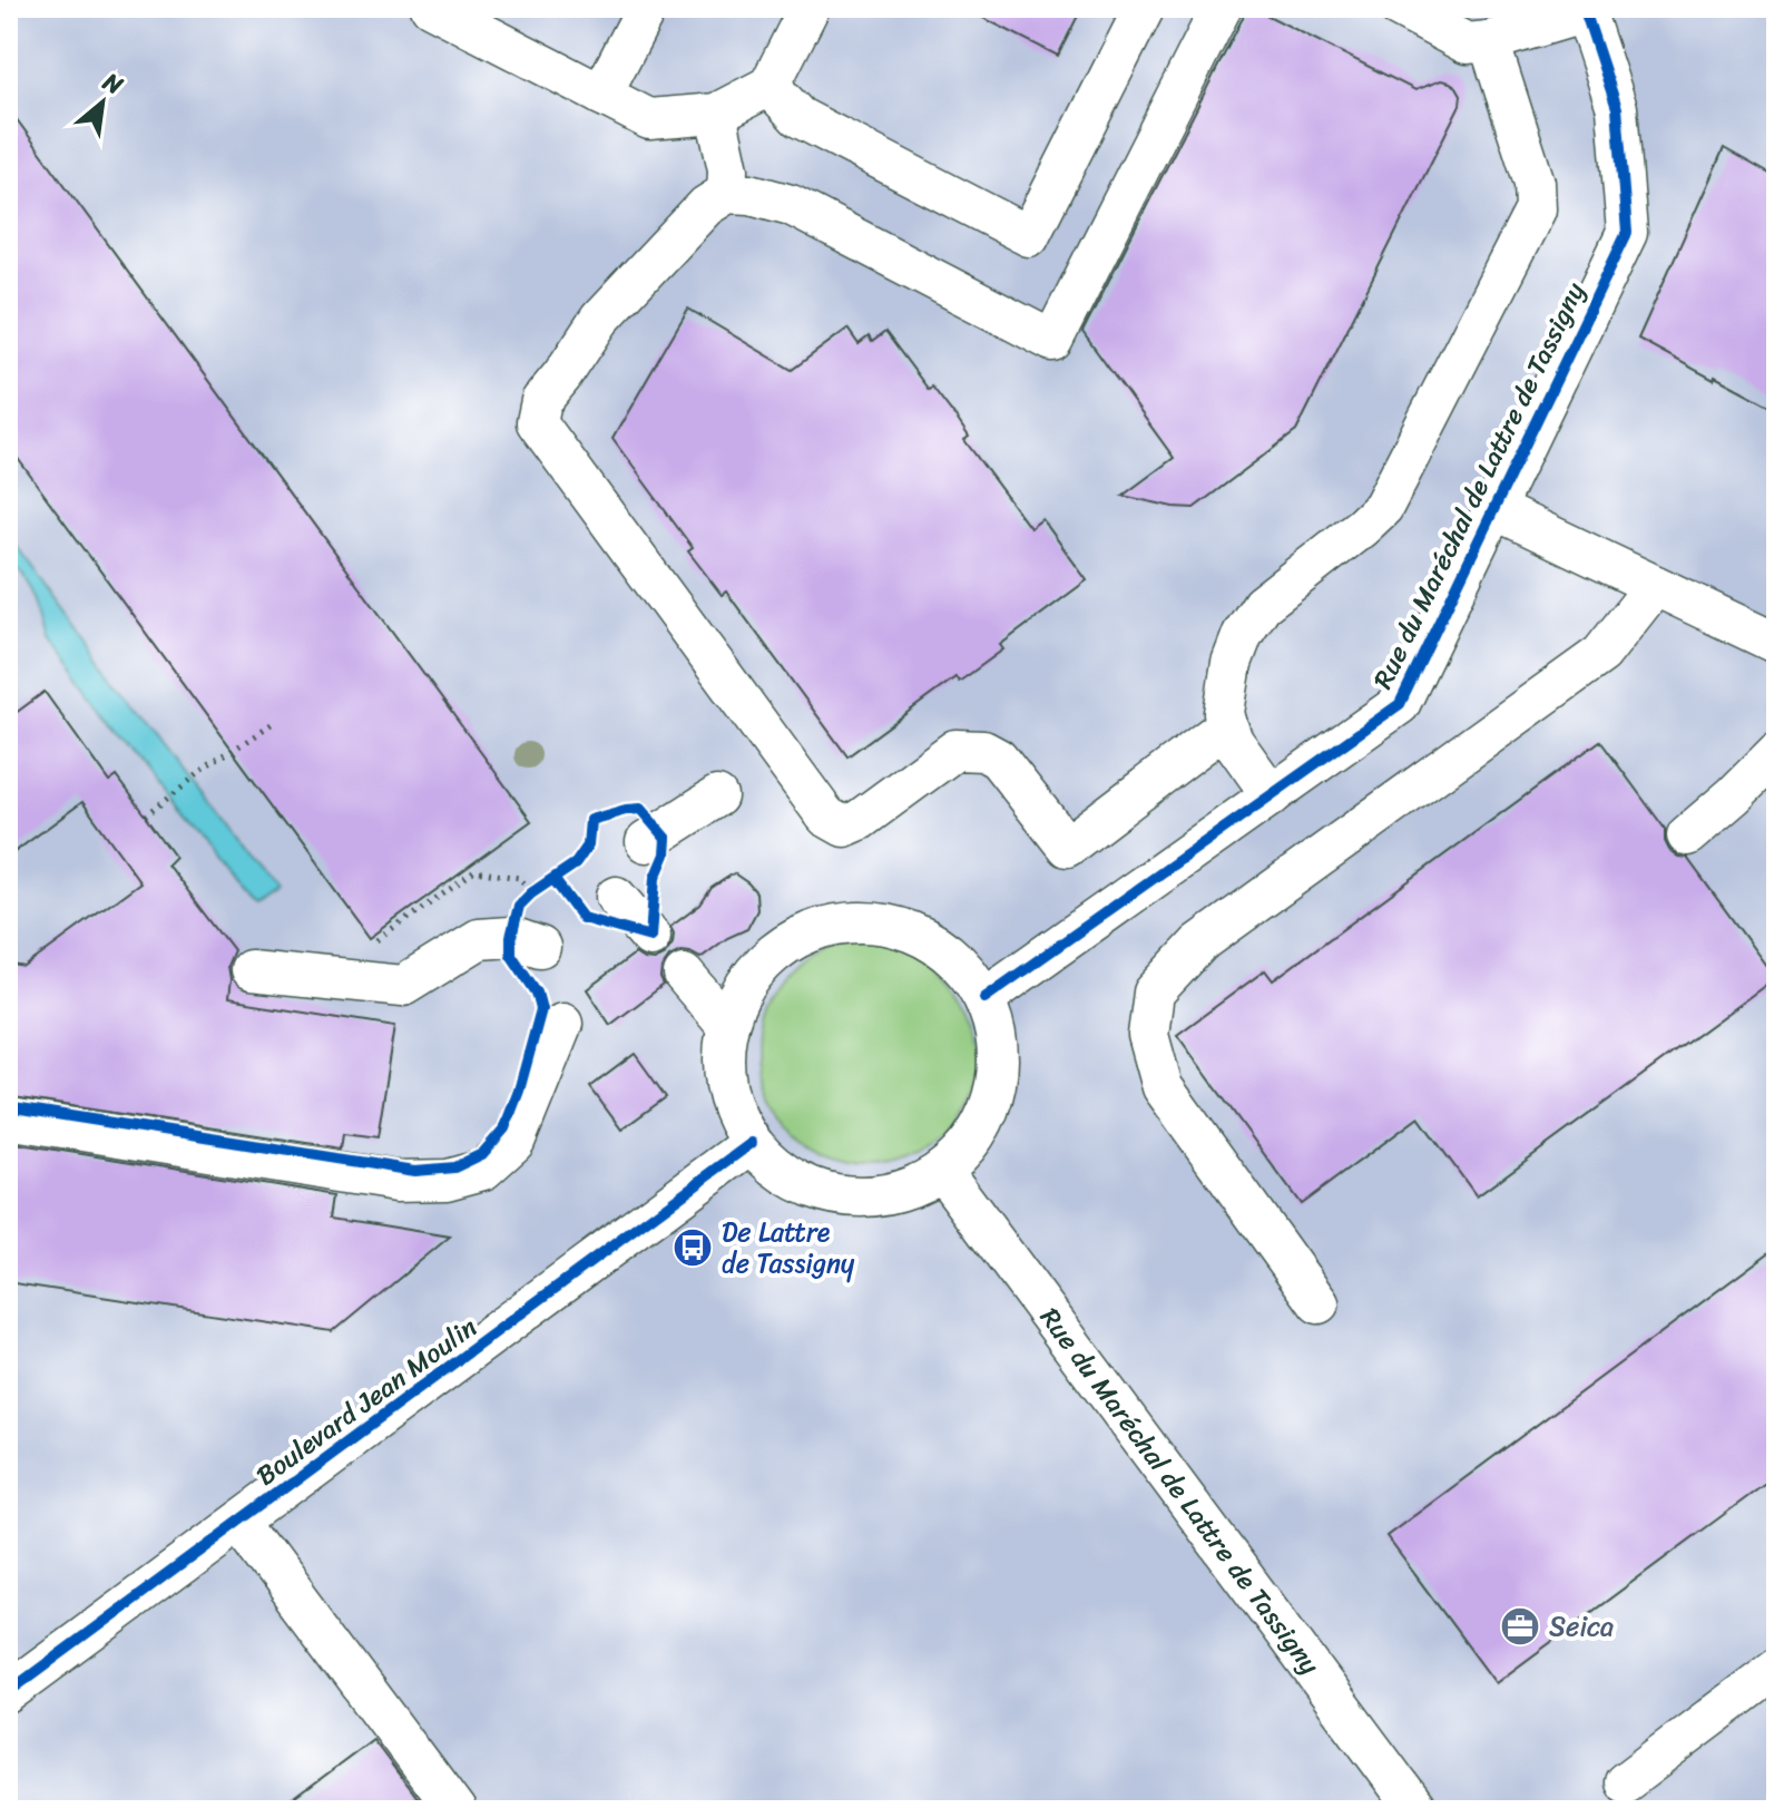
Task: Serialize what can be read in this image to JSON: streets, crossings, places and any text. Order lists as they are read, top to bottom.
{
  "streets": {
    "street": ["Rue du Maréchal de Lattre de Tassigny", "Boulevard Jean Moulin"]
  },
  "crossings": [
    ["Rue du Maréchal de Lattre de Tassigny", "Boulevard Jean Moulin"]
  ],
  "places": {
    "bus stop": ["De Lattre de Tassigny"],
    "office": ["Seica"]
  },
  "north": "top right"
}
